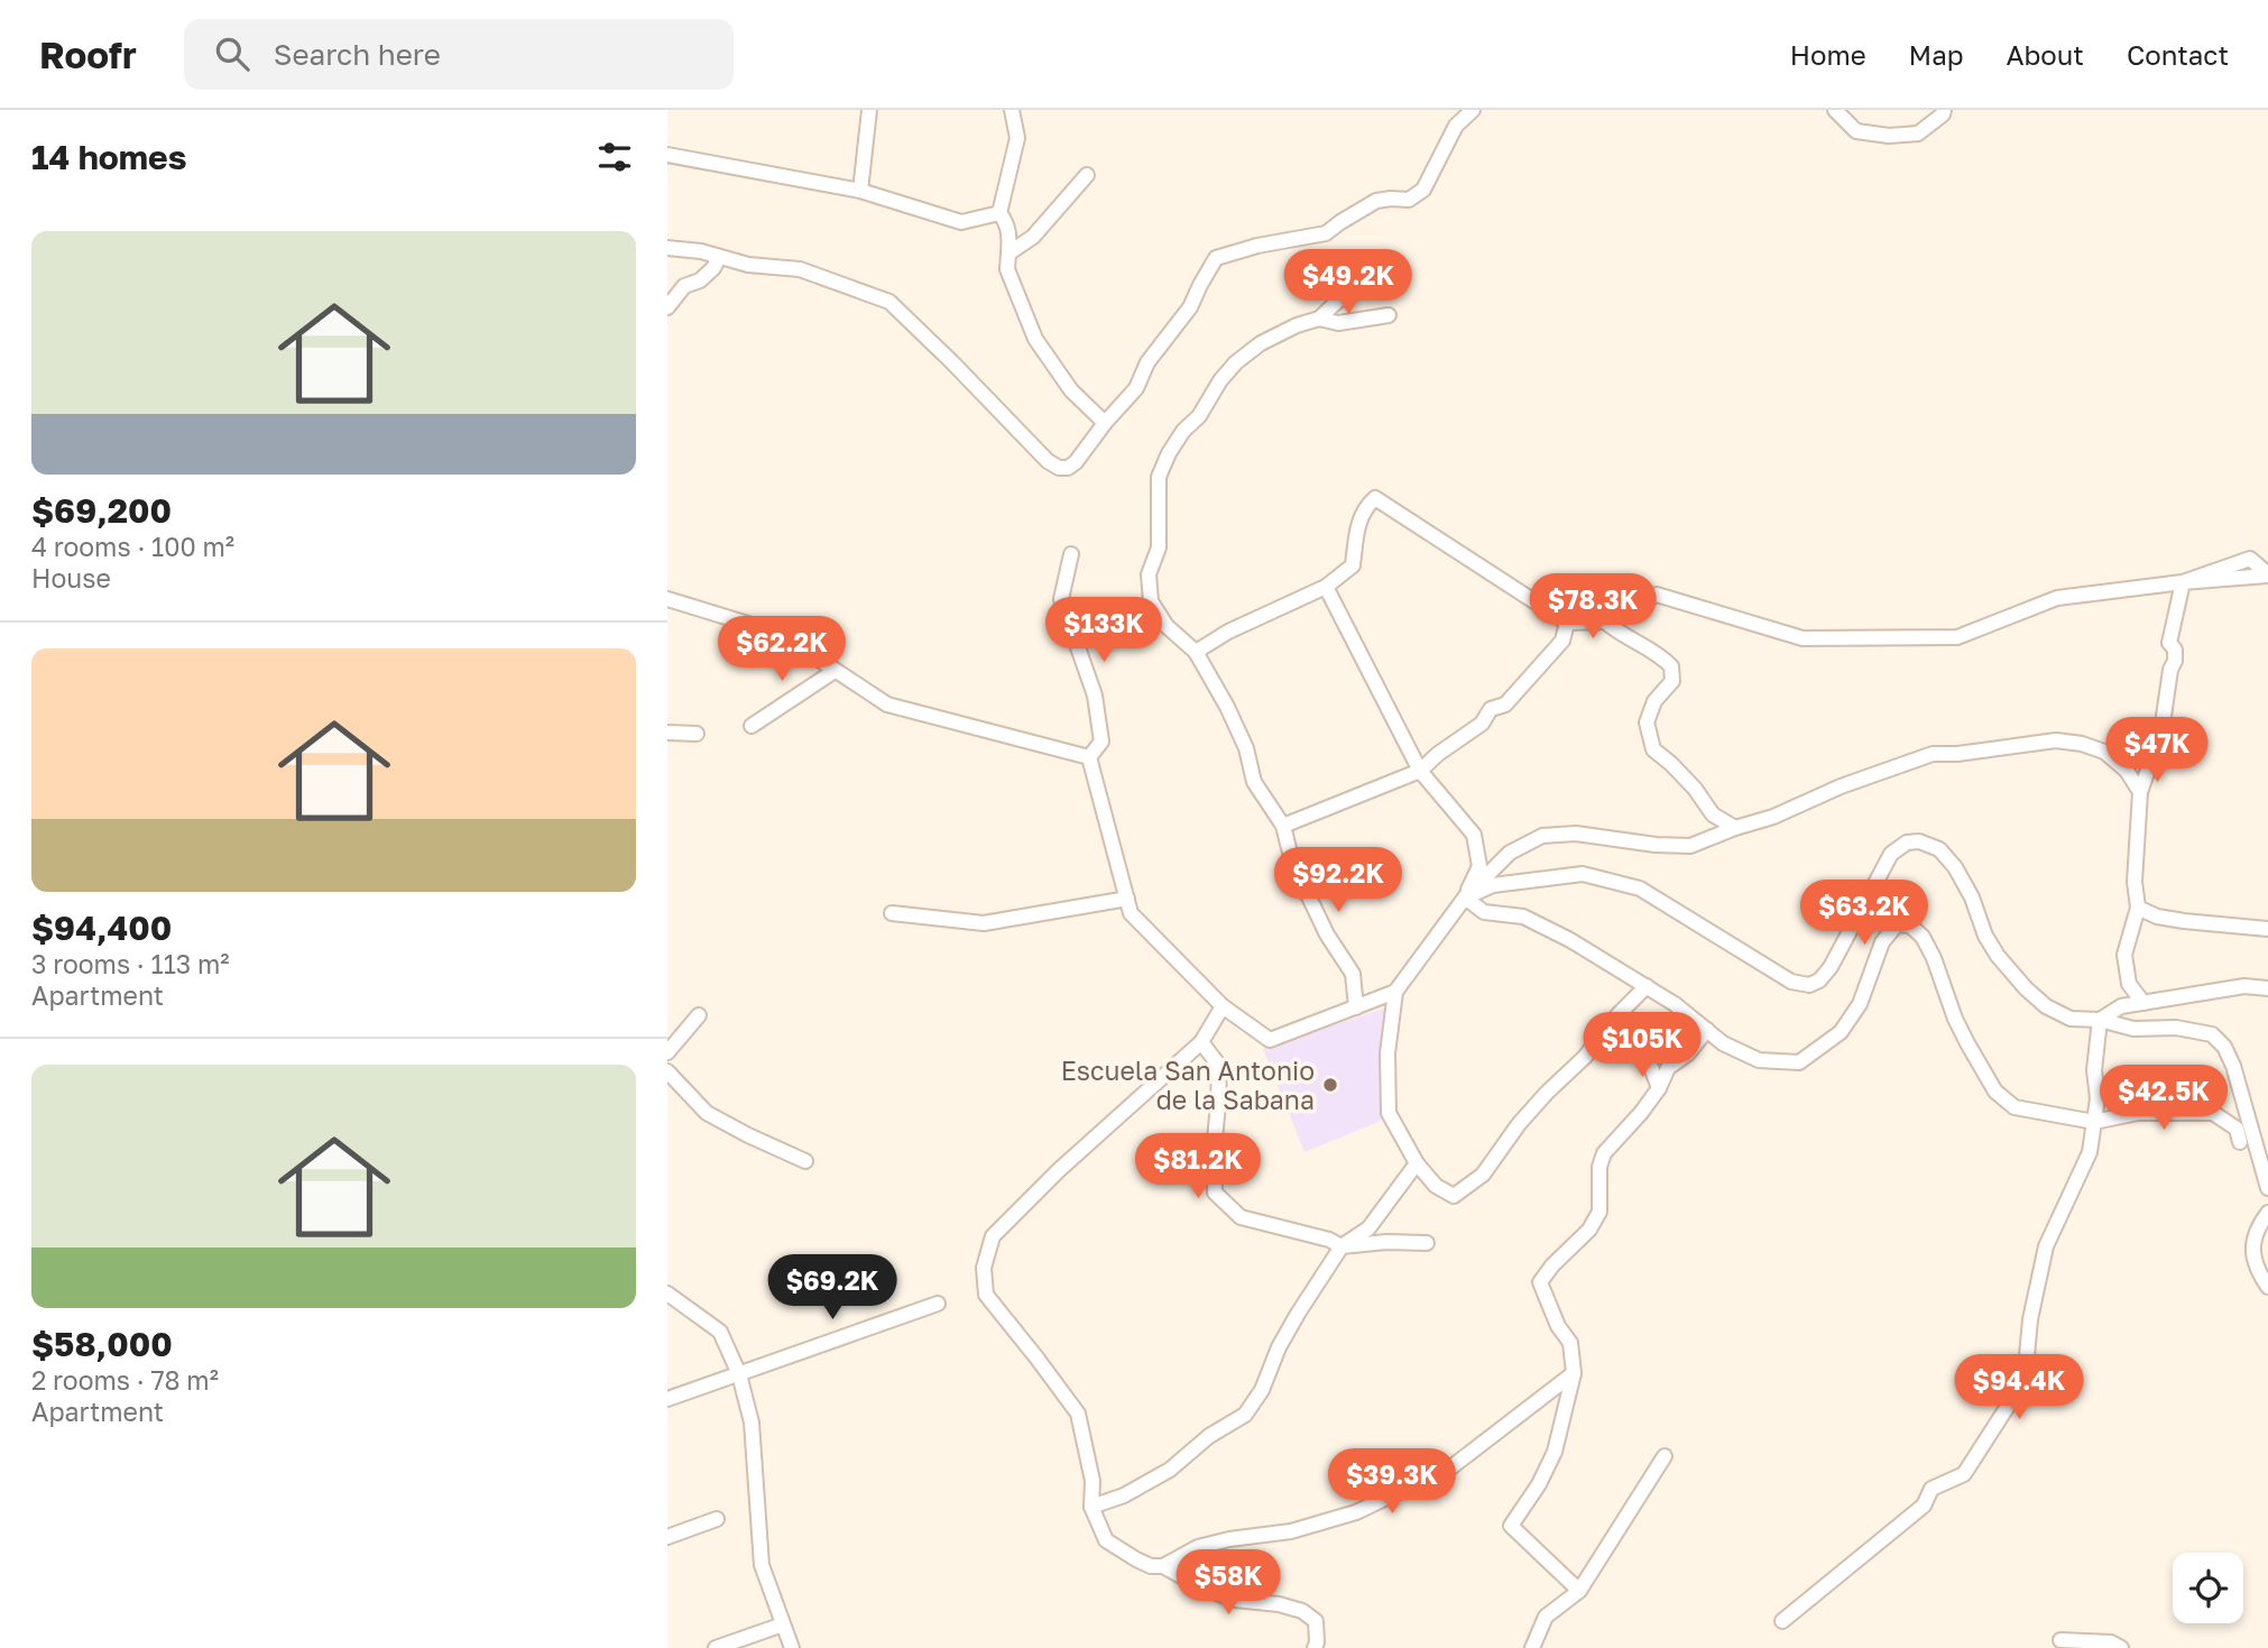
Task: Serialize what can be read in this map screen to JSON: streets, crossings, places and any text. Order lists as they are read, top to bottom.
{
  "places": ["Escuela San Antonio de la Sabana"],
  "page": {
    "header": "Roofr",
    "search": "Search here",
    "nav": [
      "Home",
      "Map",
      "About",
      "Contact"
    ],
    "heading": "14 homes",
    "list": [
      {
        "name": "$69,200",
        "note": "4 rooms · 100 m² · House"
      },
      {
        "name": "$94,400",
        "note": "3 rooms · 113 m² · Apartment"
      },
      {
        "name": "$58,000",
        "note": "2 rooms · 78 m² · Apartment"
      }
    ],
    "price": [
      "$49.2K",
      "$78.3K",
      "$133K",
      "$62.2K",
      "$47K",
      "$92.2K",
      "$63.2K",
      "$105K",
      "$42.5K",
      "$81.2K",
      "$69.2K",
      "$94.4K",
      "$39.3K",
      "$58K"
    ]
  }
}
